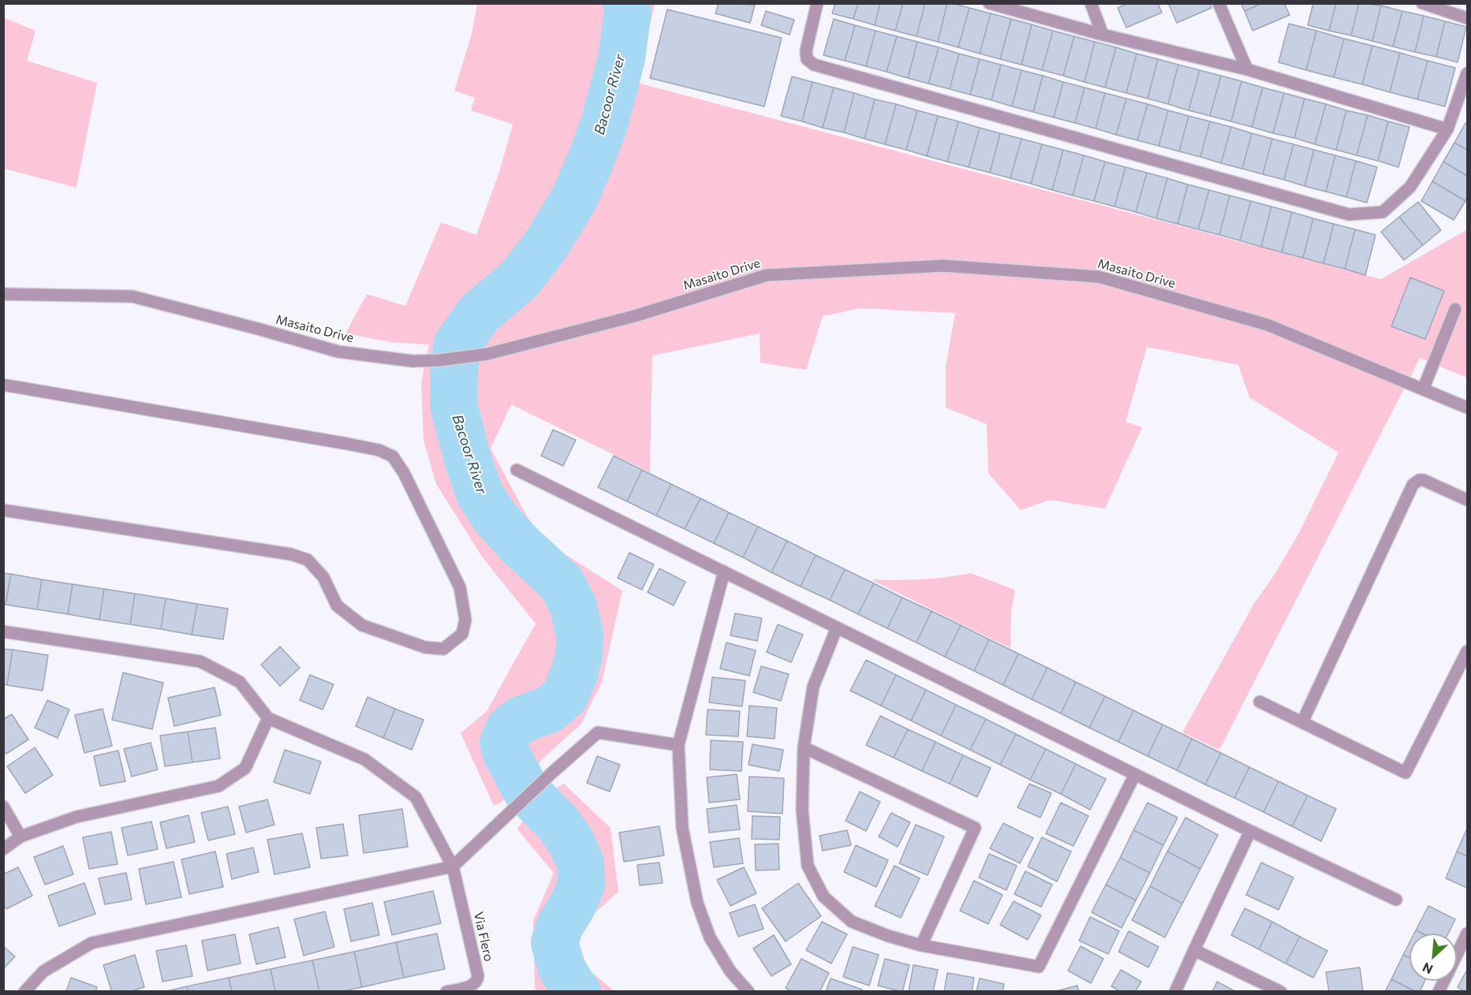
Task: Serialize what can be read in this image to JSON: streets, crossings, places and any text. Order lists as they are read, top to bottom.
{
  "streets": {
    "street": ["Masaito Drive", "Via Flero"]
  },
  "water": ["Bacoor River"],
  "north": "bottom left"
}
